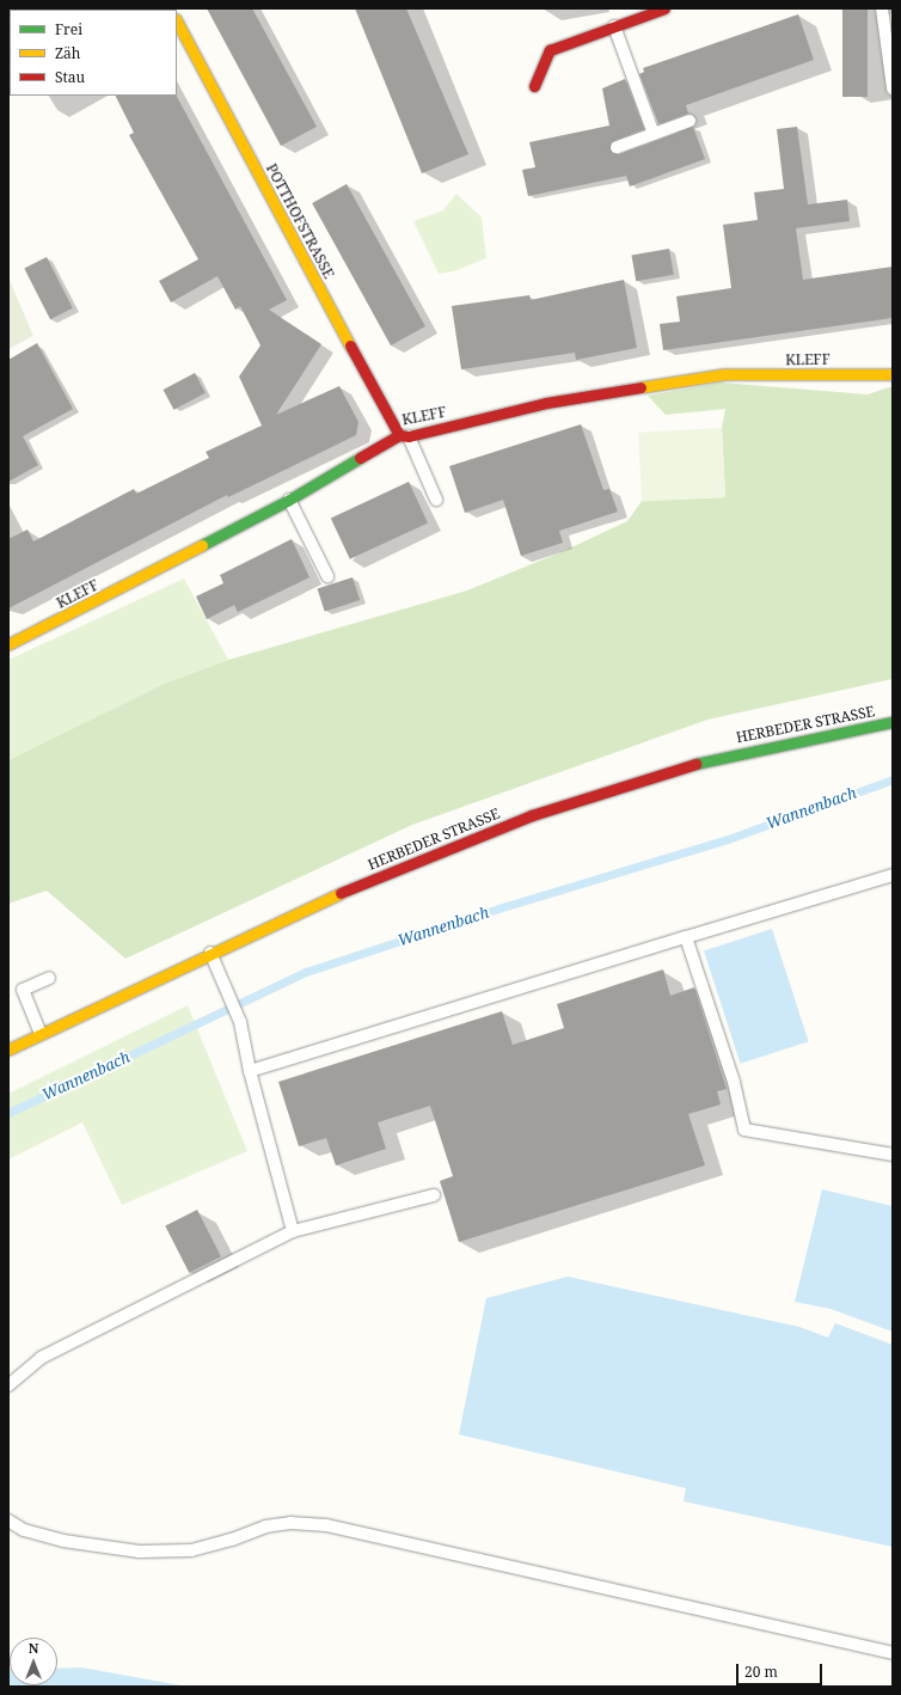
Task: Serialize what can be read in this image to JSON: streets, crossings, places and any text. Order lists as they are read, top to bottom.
{
  "streets": {
    "street": ["POTTHOFSTRASSE", "KLEFF", "HERBEDER STRASSE"]
  },
  "crossings": [
    ["POTTHOFSTRASSE", "KLEFF"]
  ],
  "water": ["Wannenbach"],
  "legend": ["Frei", "Zäh", "Stau"],
  "scale_bar": "20 m",
  "north": "top"
}
